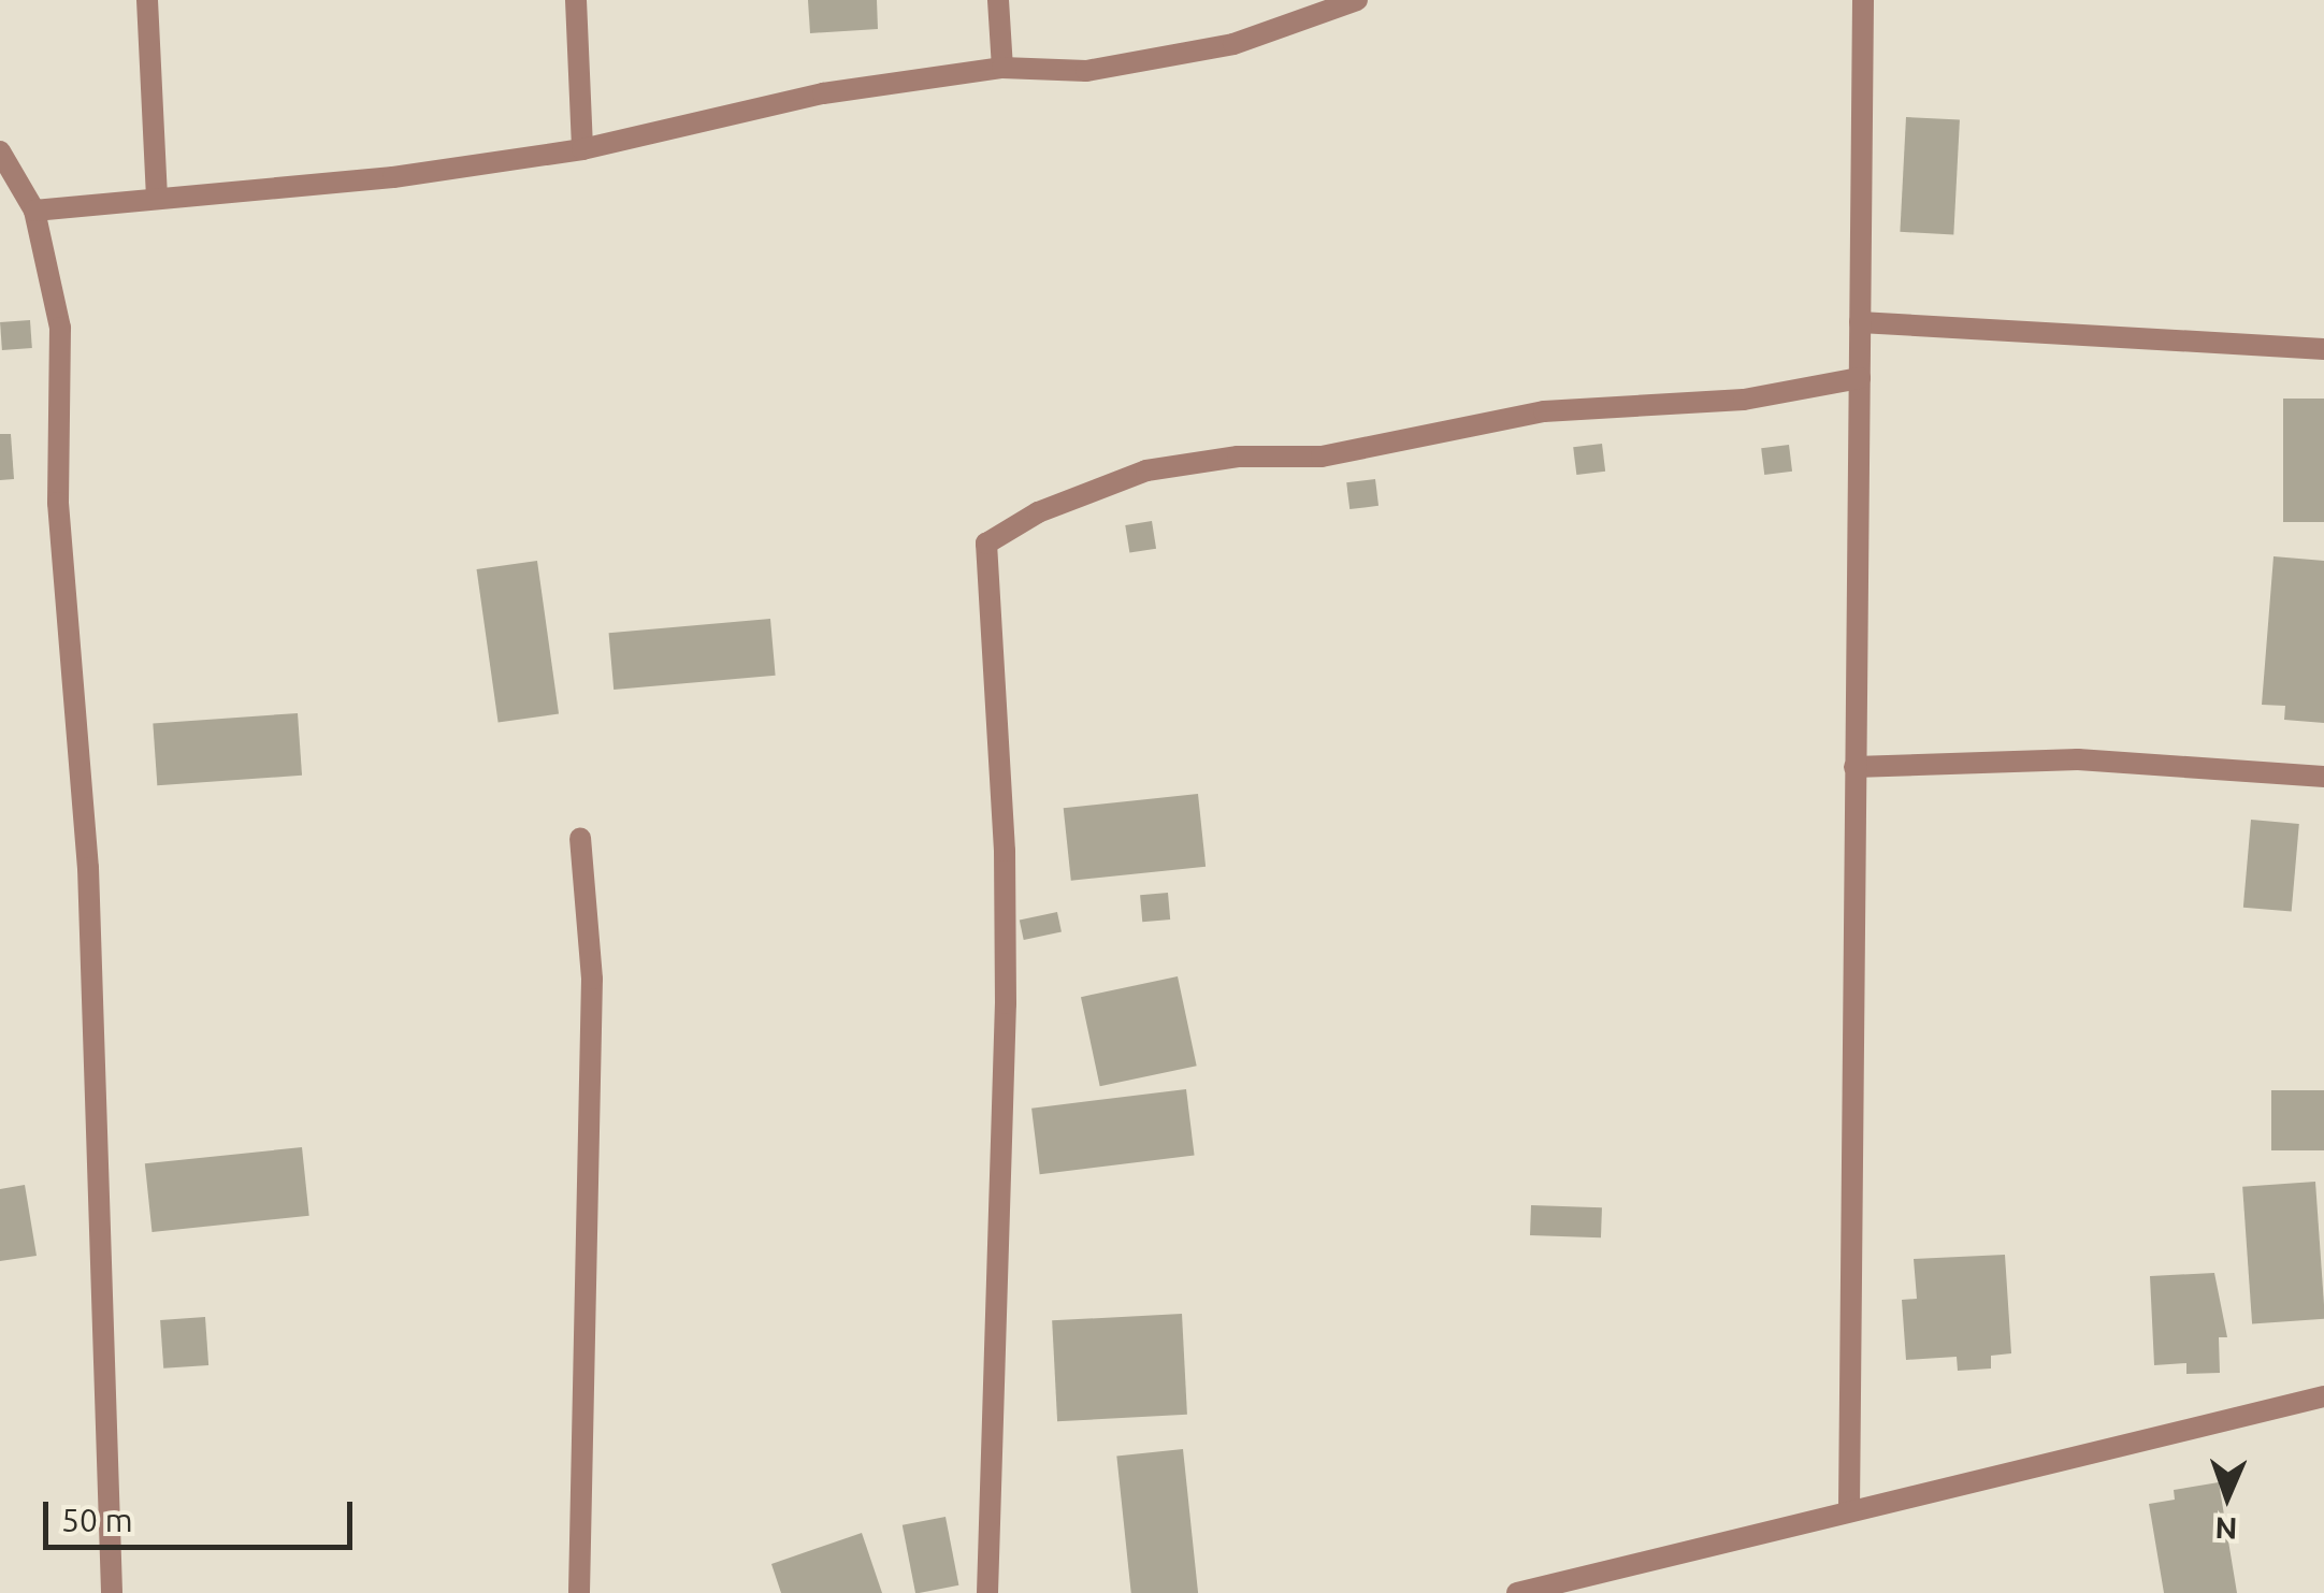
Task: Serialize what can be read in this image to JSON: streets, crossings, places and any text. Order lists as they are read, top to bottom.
{
  "scale_bar": "50 m",
  "north": "bottom"
}
